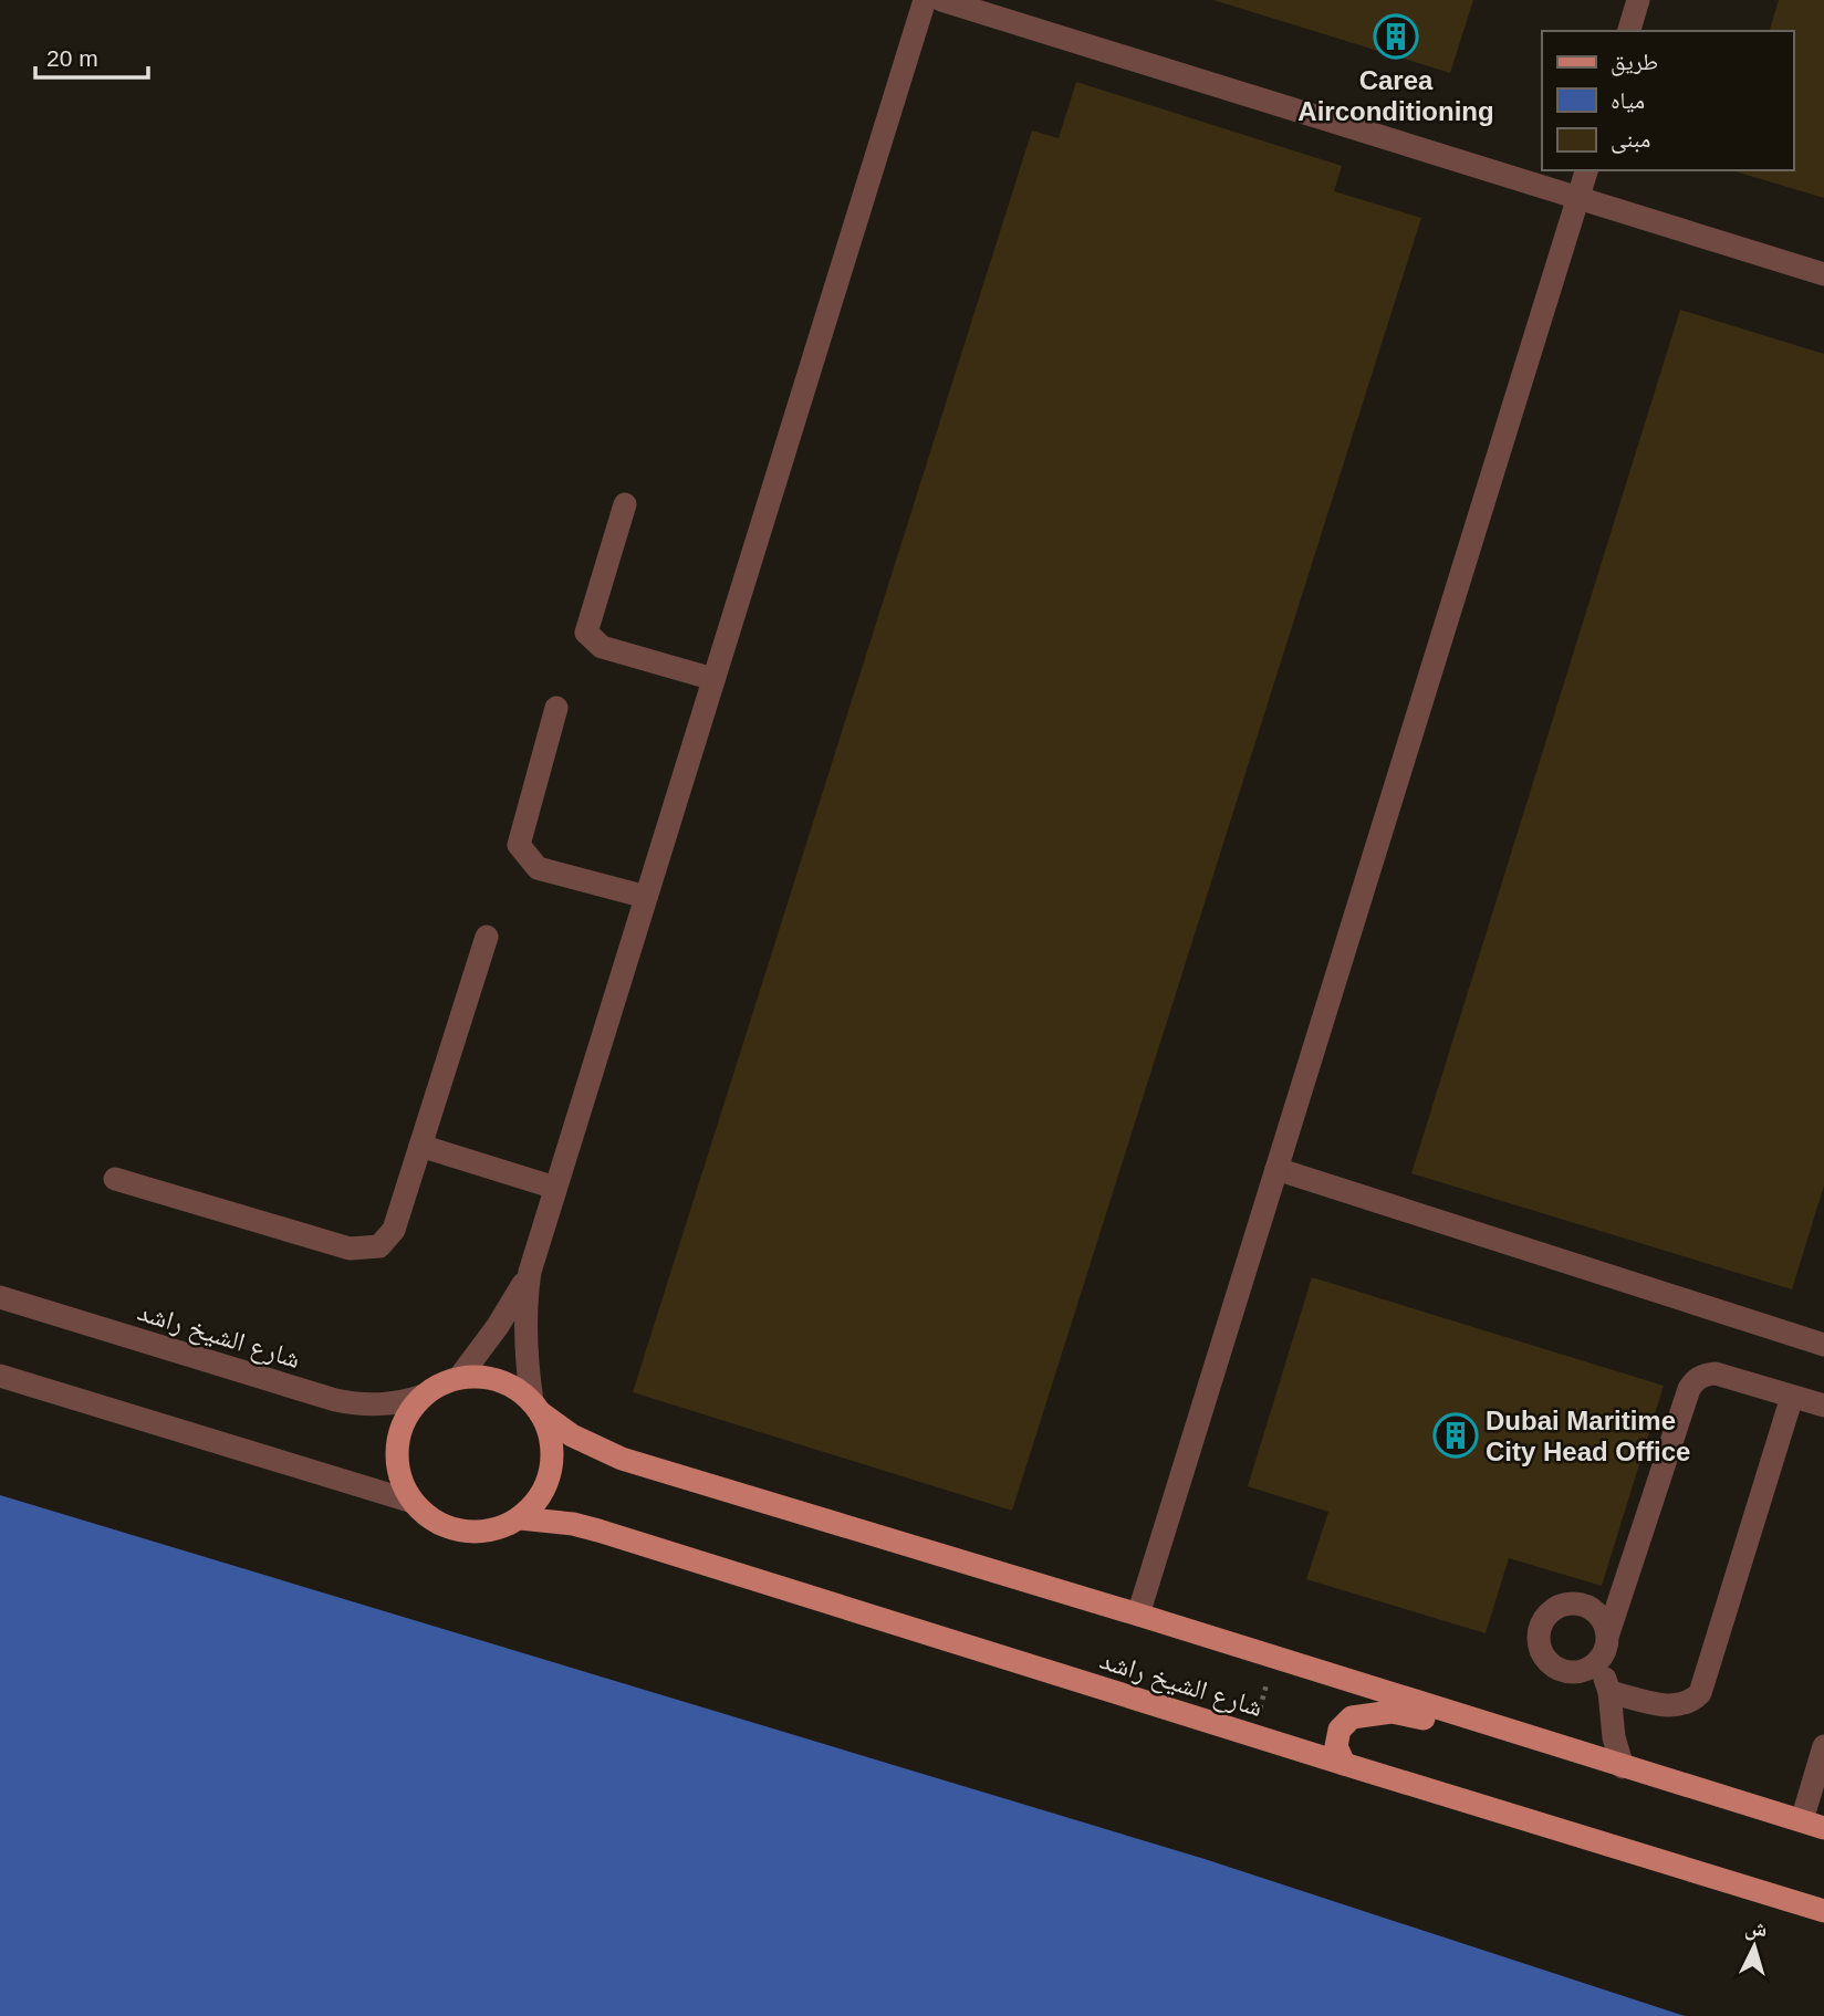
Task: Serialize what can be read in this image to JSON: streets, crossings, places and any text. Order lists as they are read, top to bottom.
{
  "streets": {
    "main road": ["شارع الشيخ راشد"]
  },
  "places": {
    "building": ["Carea Airconditioning", "Dubai Maritime City Head Office"]
  },
  "legend": ["طريق", "مياه", "مبنى"],
  "scale_bar": "20 m",
  "north": "top"
}
